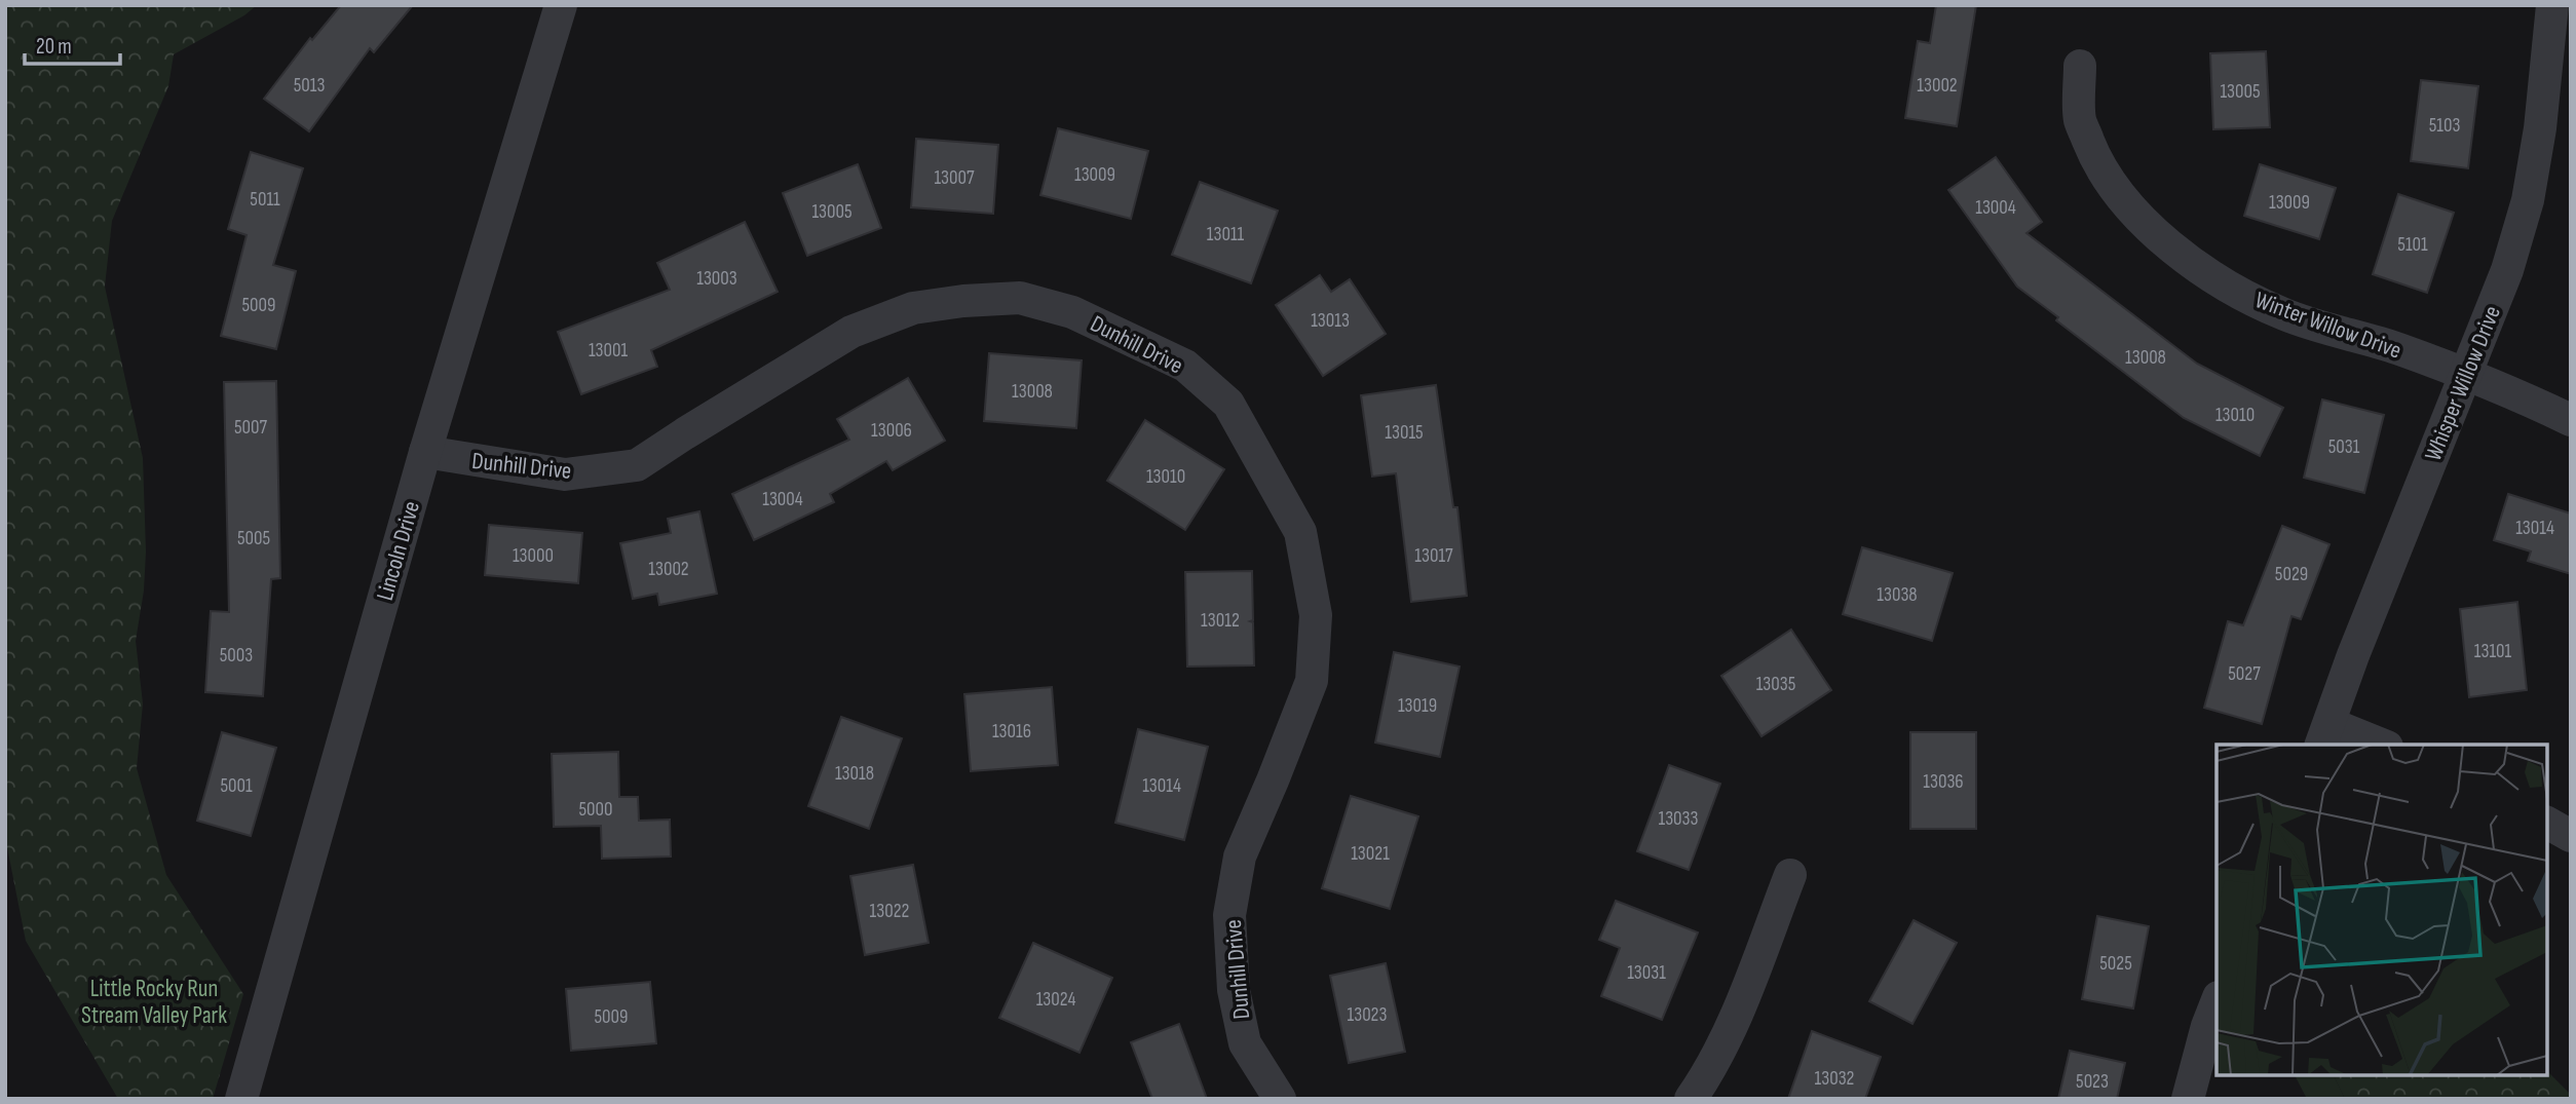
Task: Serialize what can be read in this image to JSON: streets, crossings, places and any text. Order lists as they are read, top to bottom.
{
  "streets": {
    "street": [
      "Winter Willow Drive",
      "Dunhill Drive",
      "Whisper Willow Drive",
      "Lincoln Drive"
    ]
  },
  "crossings": [
    ["Winter Willow Drive", "Whisper Willow Drive"],
    ["Dunhill Drive", "Lincoln Drive"]
  ],
  "parks": ["Little Rocky Run Stream Valley Park"],
  "house_numbers": [
    "5013",
    "13002",
    "13005",
    "5103",
    "13009",
    "13007",
    "5011",
    "13009",
    "13004",
    "13005",
    "13011",
    "5101",
    "13003",
    "5009",
    "13013",
    "13001",
    "13008",
    "13008",
    "13010",
    "5007",
    "13006",
    "13015",
    "5031",
    "13010",
    "13004",
    "13014",
    "5005",
    "13000",
    "13017",
    "13002",
    "5029",
    "13038",
    "13012",
    "13101",
    "5003",
    "5027",
    "13035",
    "13019",
    "13016",
    "13018",
    "13036",
    "5001",
    "13014",
    "5000",
    "13033",
    "13021",
    "13022",
    "5025",
    "13031",
    "13024",
    "13023",
    "5009",
    "13032",
    "5023"
  ],
  "scale_bar": "20 m"
}
